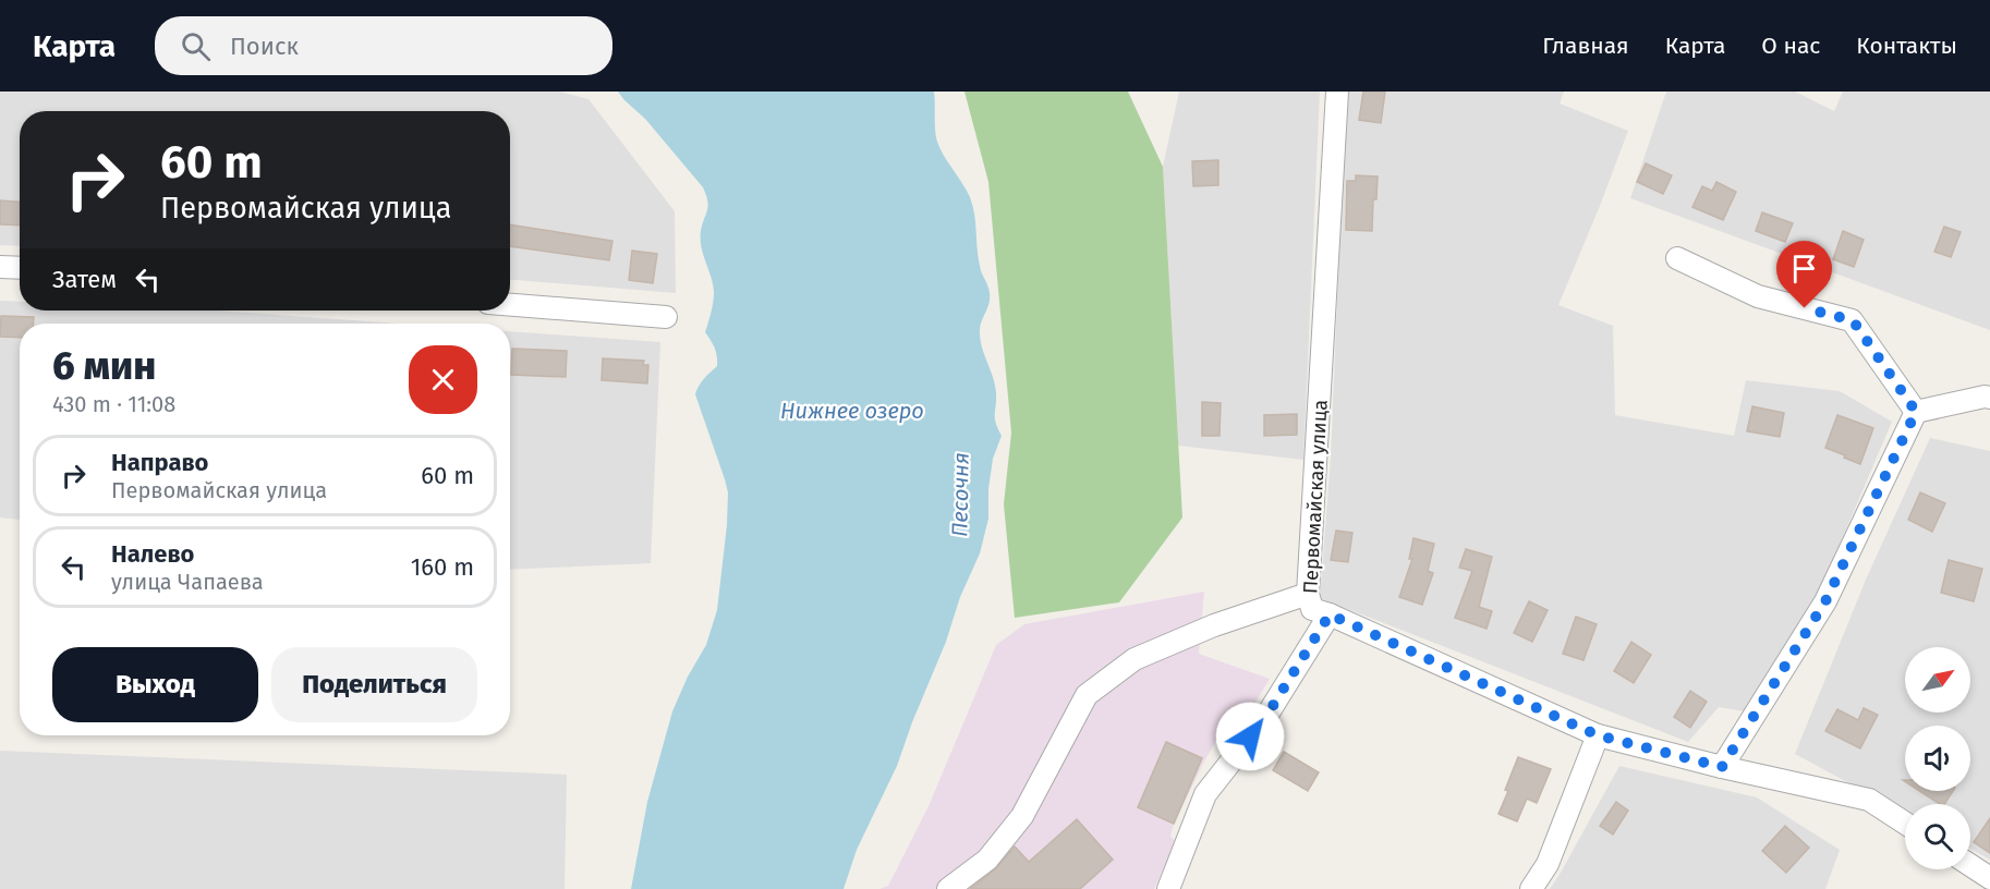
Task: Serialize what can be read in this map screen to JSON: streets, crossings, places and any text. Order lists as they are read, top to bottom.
{
  "streets": {
    "street": ["Первомайская улица"]
  },
  "water": ["Нижнее озеро", "Песочня"],
  "north": "top right",
  "page": {
    "header": "Карта",
    "search": "Поиск",
    "nav": [
      "Главная",
      "Карта",
      "О нас",
      "Контакты"
    ],
    "turn": ["60 m", "Первомайская улица"],
    "then": "Затем",
    "heading": ["6 мин", "430 m · 11:08"],
    "list": [
      {
        "name": "Направо",
        "note": "Первомайская улица",
        "value": "60 m"
      },
      {
        "name": "Налево",
        "note": "улица Чапаева",
        "value": "160 m"
      }
    ],
    "buttons": ["Выход", "Поделиться"]
  }
}
